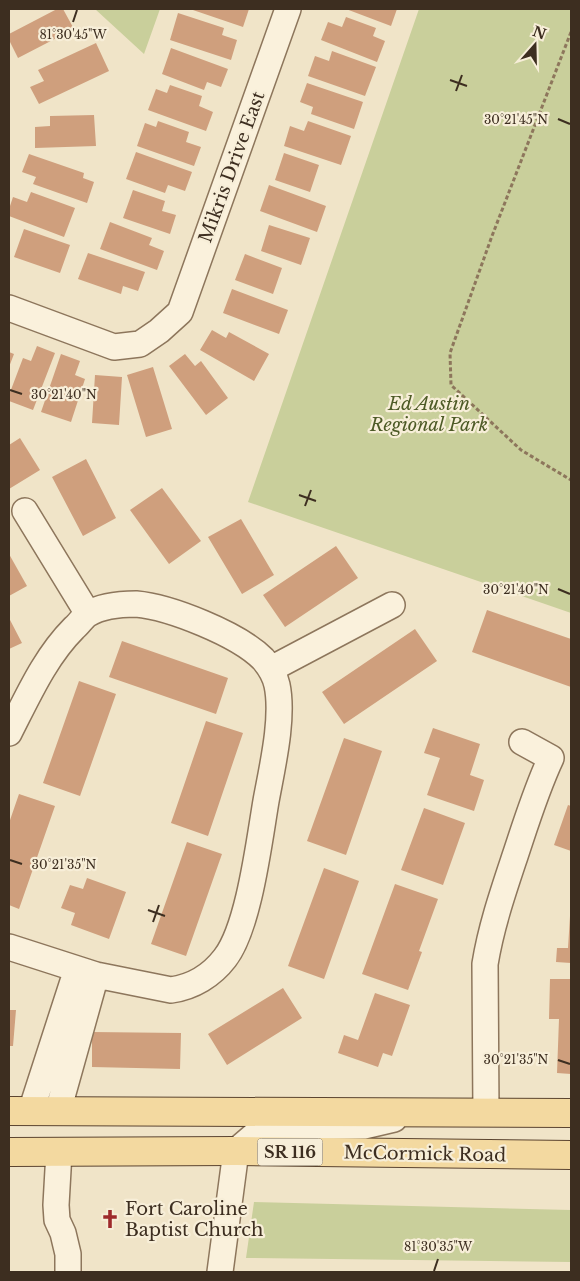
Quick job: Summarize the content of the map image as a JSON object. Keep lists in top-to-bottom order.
{
  "streets": {
    "main road": ["SR 116", "McCormick Road"],
    "street": ["Mikris Drive East"]
  },
  "parks": ["Ed Austin Regional Park"],
  "places": {
    "church": ["Fort Caroline Baptist Church"]
  },
  "north": "top",
  "coordinates": [
    "81°30'45\"W",
    "30°21'45\"N",
    "30°21'40\"N",
    "30°21'35\"N",
    "81°30'35\"W"
  ]
}
